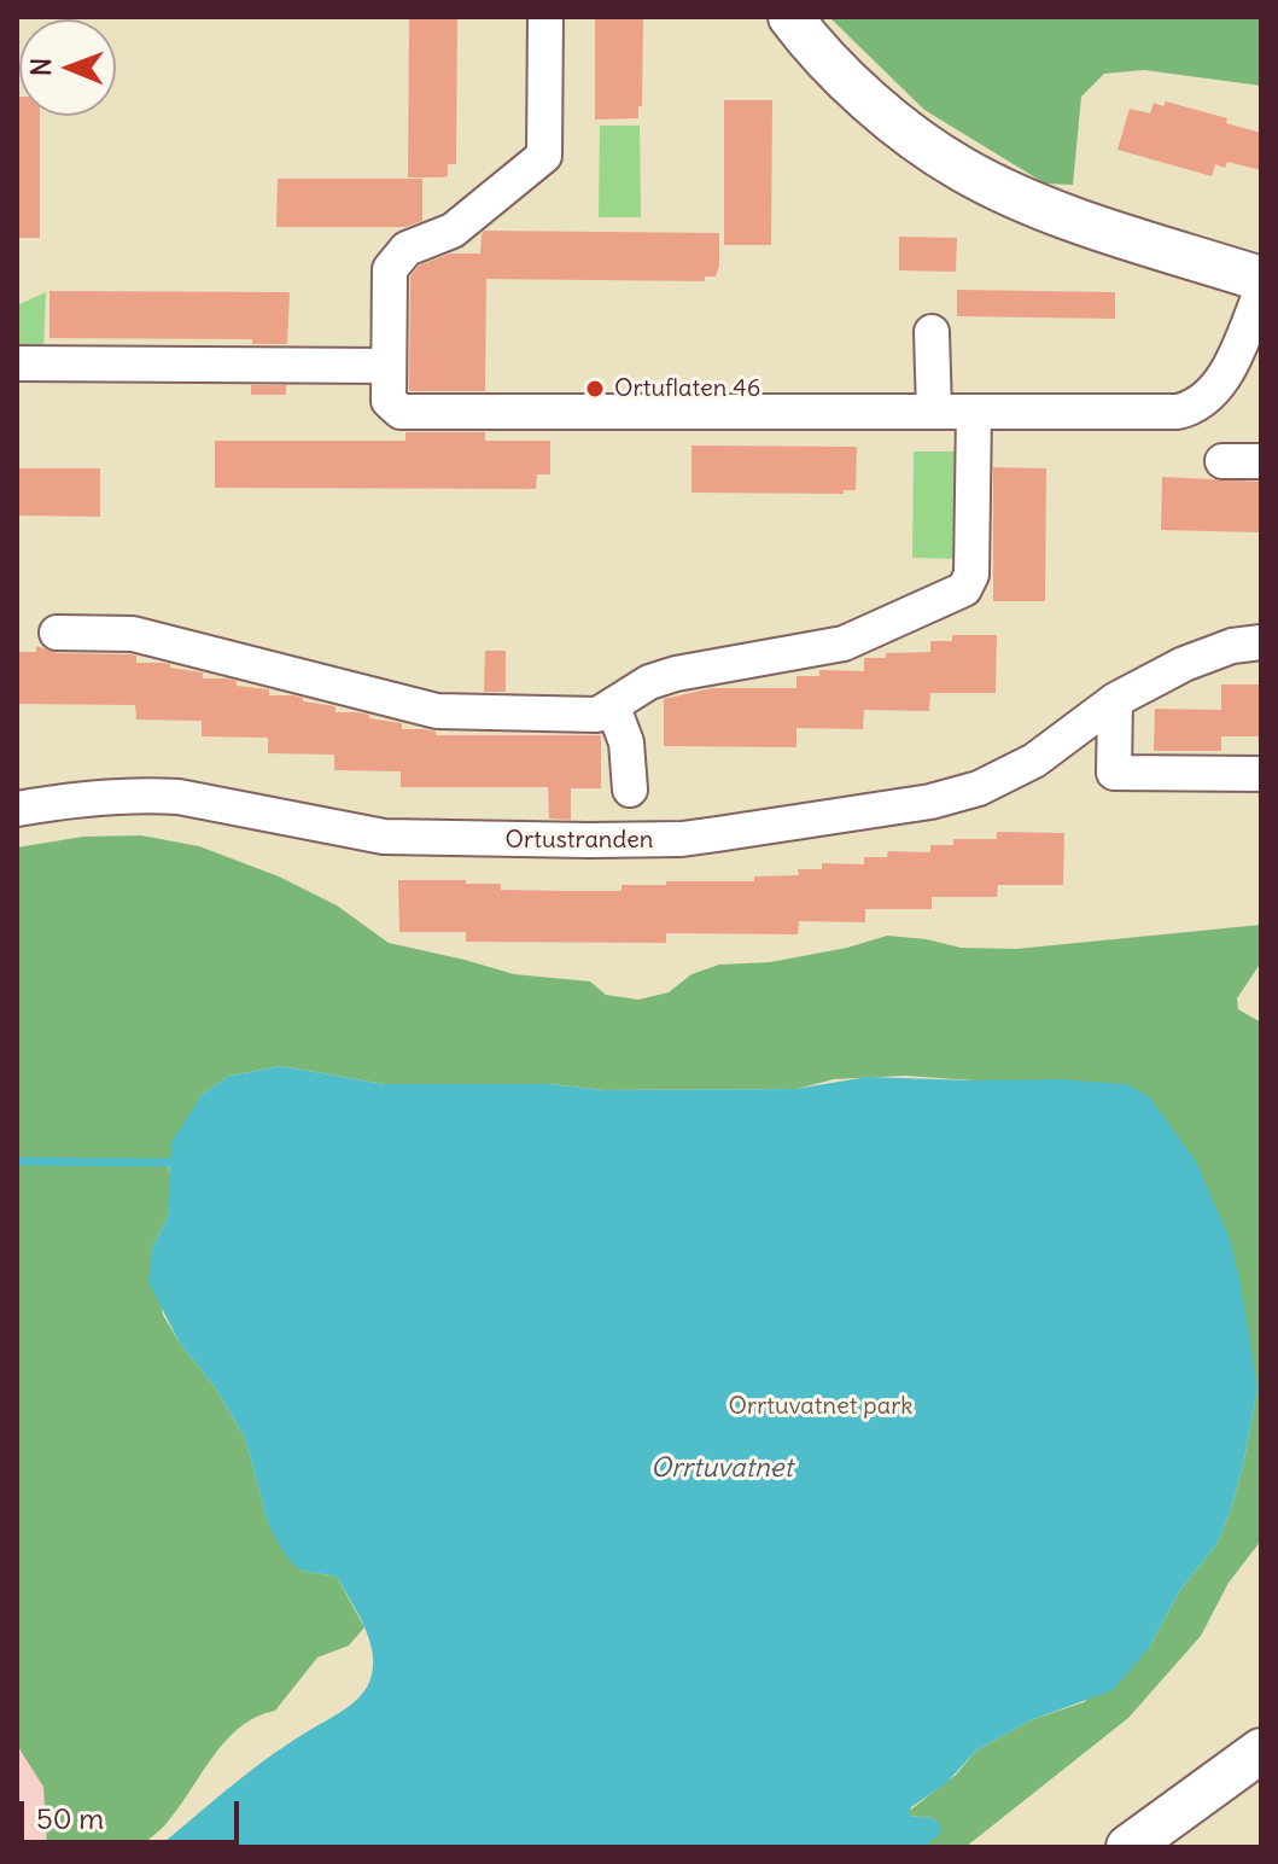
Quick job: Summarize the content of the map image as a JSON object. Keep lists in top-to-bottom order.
{
  "streets": {
    "street": ["Ortustranden"]
  },
  "water": ["Orrtuvatnet"],
  "parks": ["Orrtuvatnet park"],
  "places": ["Ortuflaten 46"],
  "scale_bar": "50 m",
  "north": "left"
}
